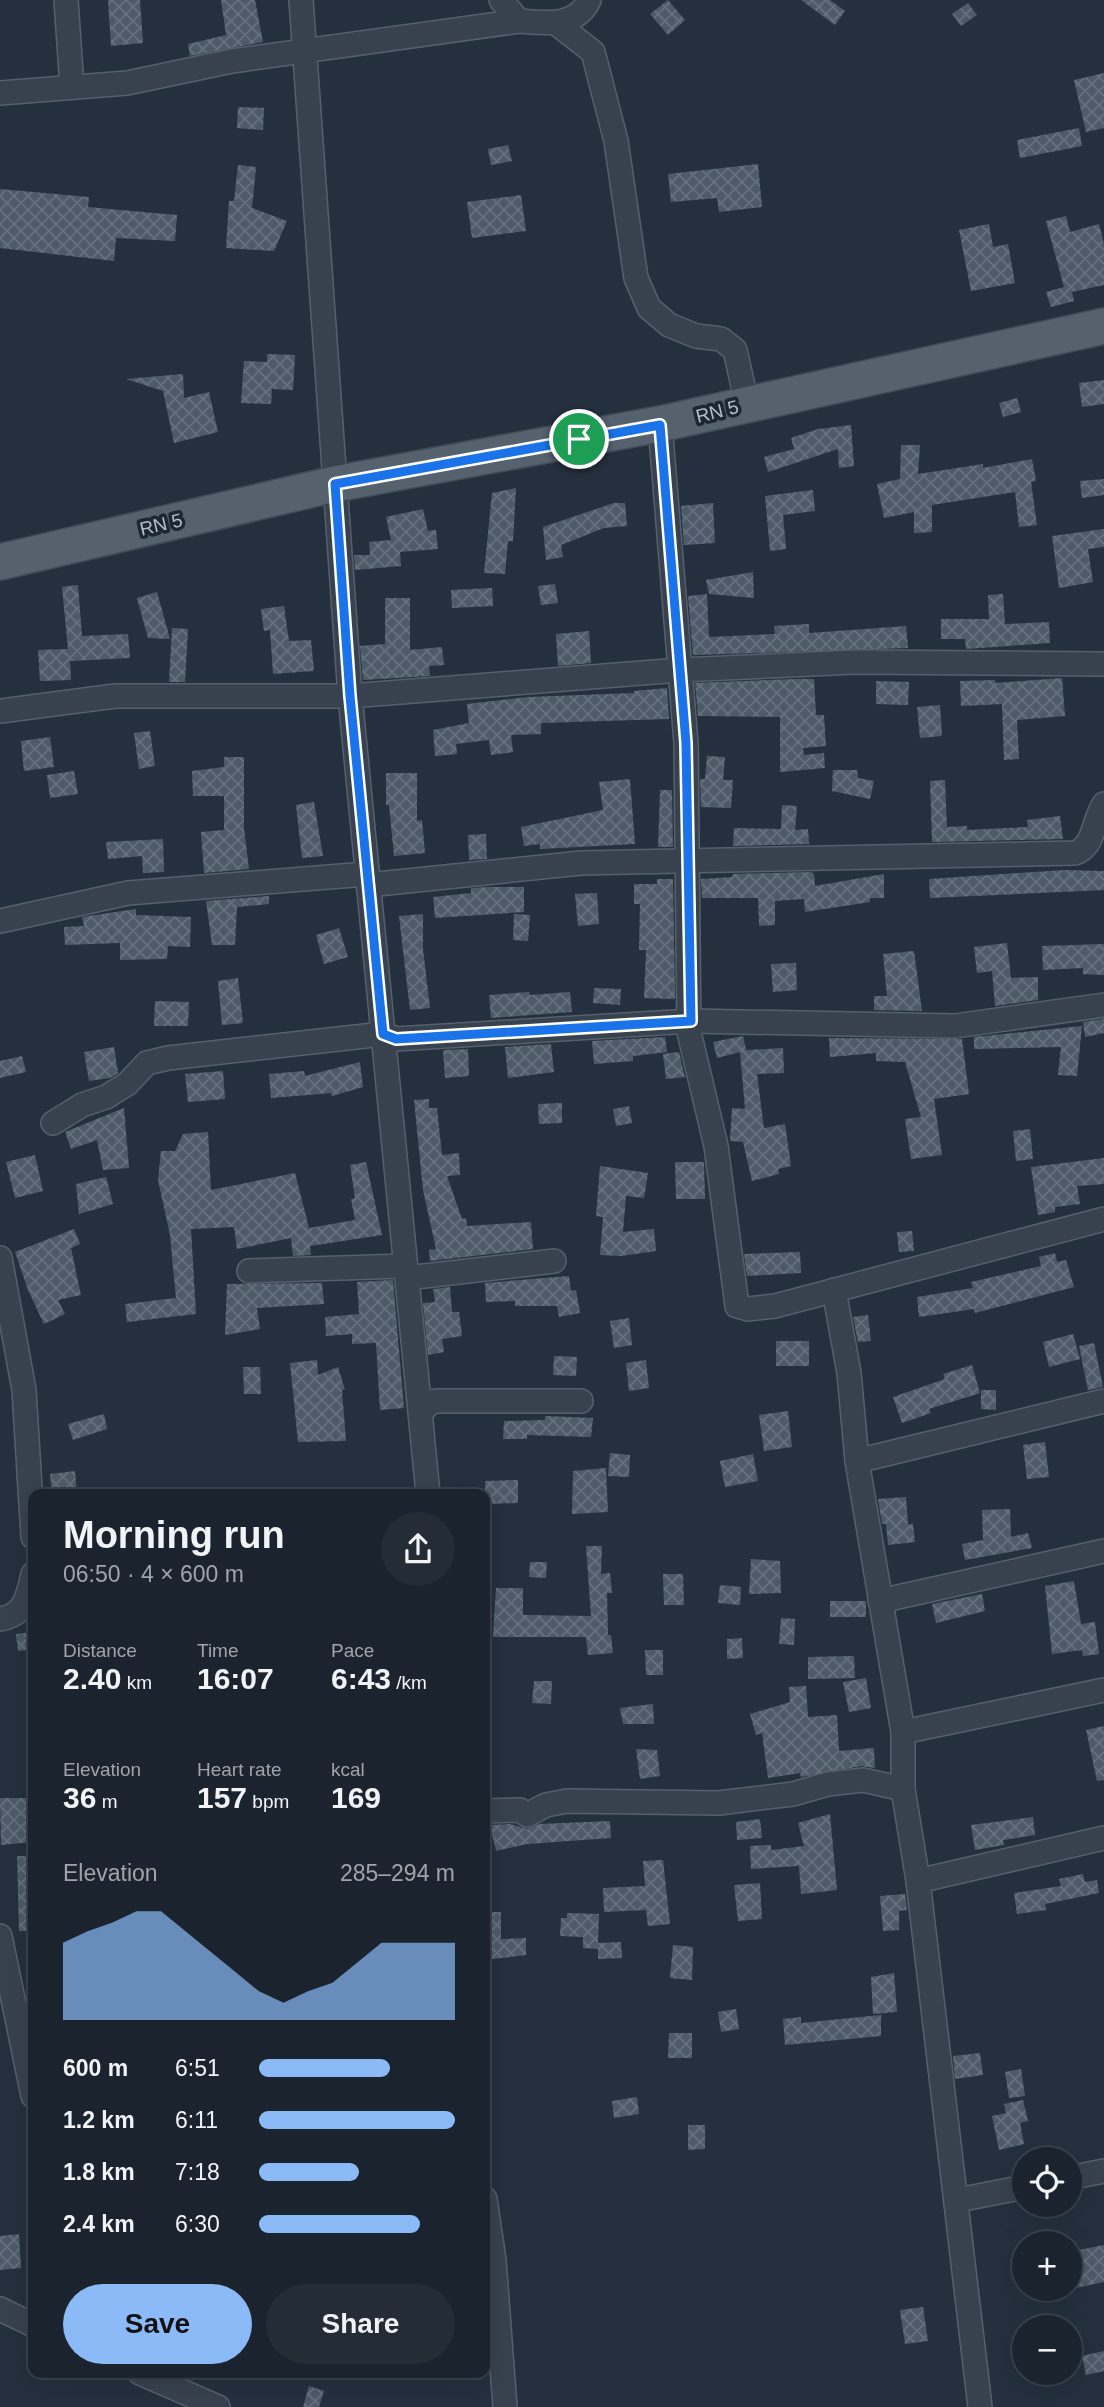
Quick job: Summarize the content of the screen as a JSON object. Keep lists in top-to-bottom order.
{
  "streets": {
    "main road": ["RN 5"]
  },
  "page": {
    "heading": ["Morning run", "06:50 · 4 × 600 m"],
    "stats": [
      ["Distance", "2.40 km"],
      ["Time", "16:07"],
      ["Pace", "6:43 /km"],
      ["Elevation", "36 m"],
      ["Heart rate", "157 bpm"],
      ["kcal", "169"]
    ],
    "chart": ["Elevation", "285–294 m"],
    "list": [
      {
        "name": "600 m",
        "note": "6:51"
      },
      {
        "name": "1.2 km",
        "note": "6:11"
      },
      {
        "name": "1.8 km",
        "note": "7:18"
      },
      {
        "name": "2.4 km",
        "note": "6:30"
      }
    ],
    "map_buttons": ["+", "−"],
    "buttons": ["Save", "Share"]
  }
}
